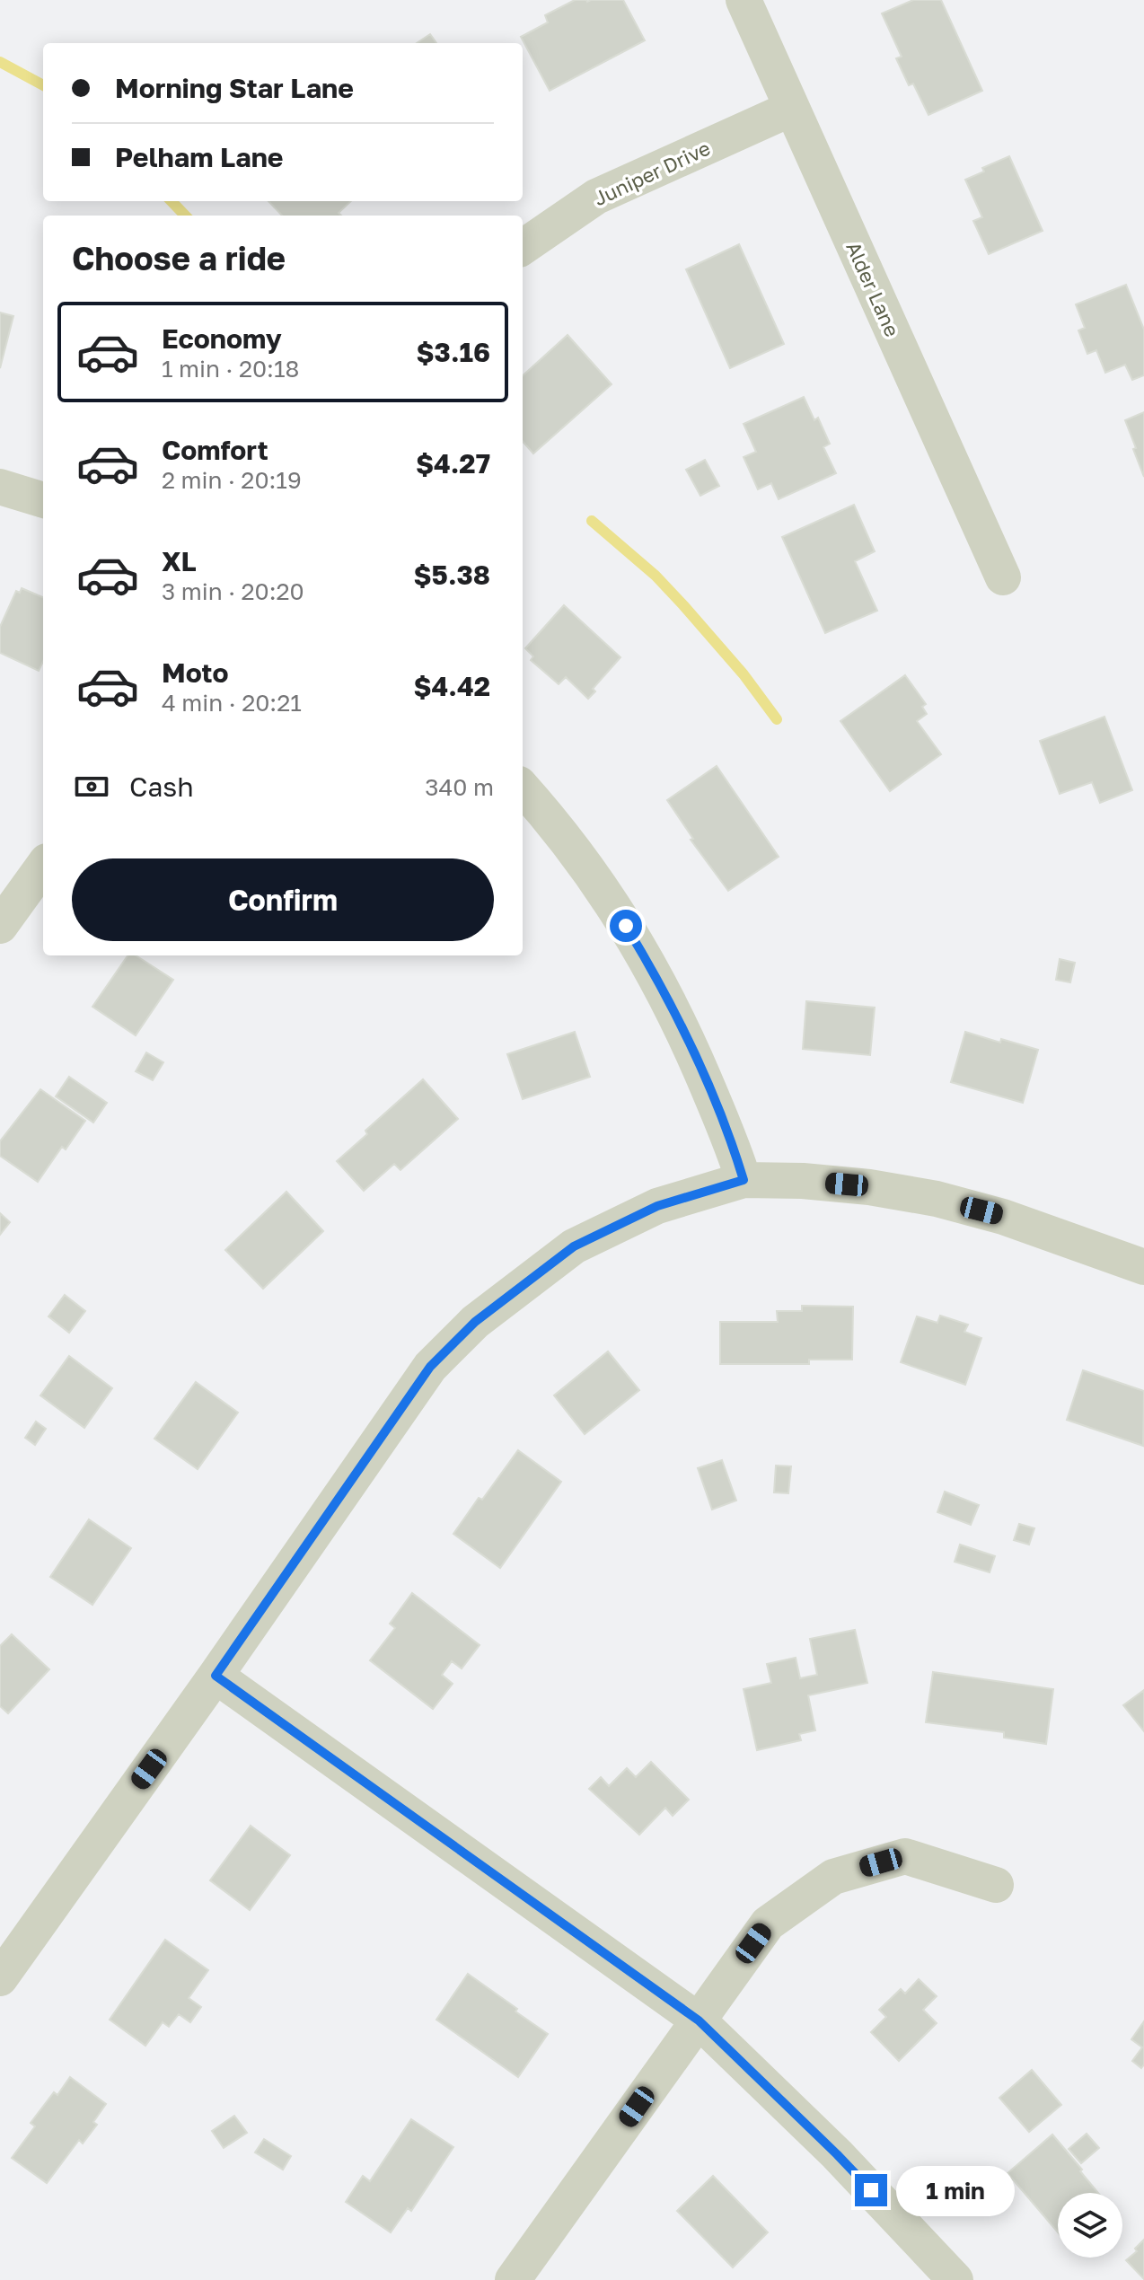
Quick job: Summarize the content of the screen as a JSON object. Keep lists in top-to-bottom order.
{
  "streets": {
    "street": ["Juniper Drive", "Alder Lane"]
  },
  "crossings": [
    ["Juniper Drive", "Alder Lane"]
  ],
  "page": {
    "banner": ["Morning Star Lane", "Pelham Lane"],
    "heading": "Choose a ride",
    "list": [
      {
        "name": "Economy",
        "note": "1 min · 20:18",
        "value": "$3.16"
      },
      {
        "name": "Comfort",
        "note": "2 min · 20:19",
        "value": "$4.27"
      },
      {
        "name": "XL",
        "note": "3 min · 20:20",
        "value": "$5.38"
      },
      {
        "name": "Moto",
        "note": "4 min · 20:21",
        "value": "$4.42"
      }
    ],
    "pay": ["Cash", "340 m"],
    "buttons": "Confirm",
    "bubble": "1 min"
  }
}
